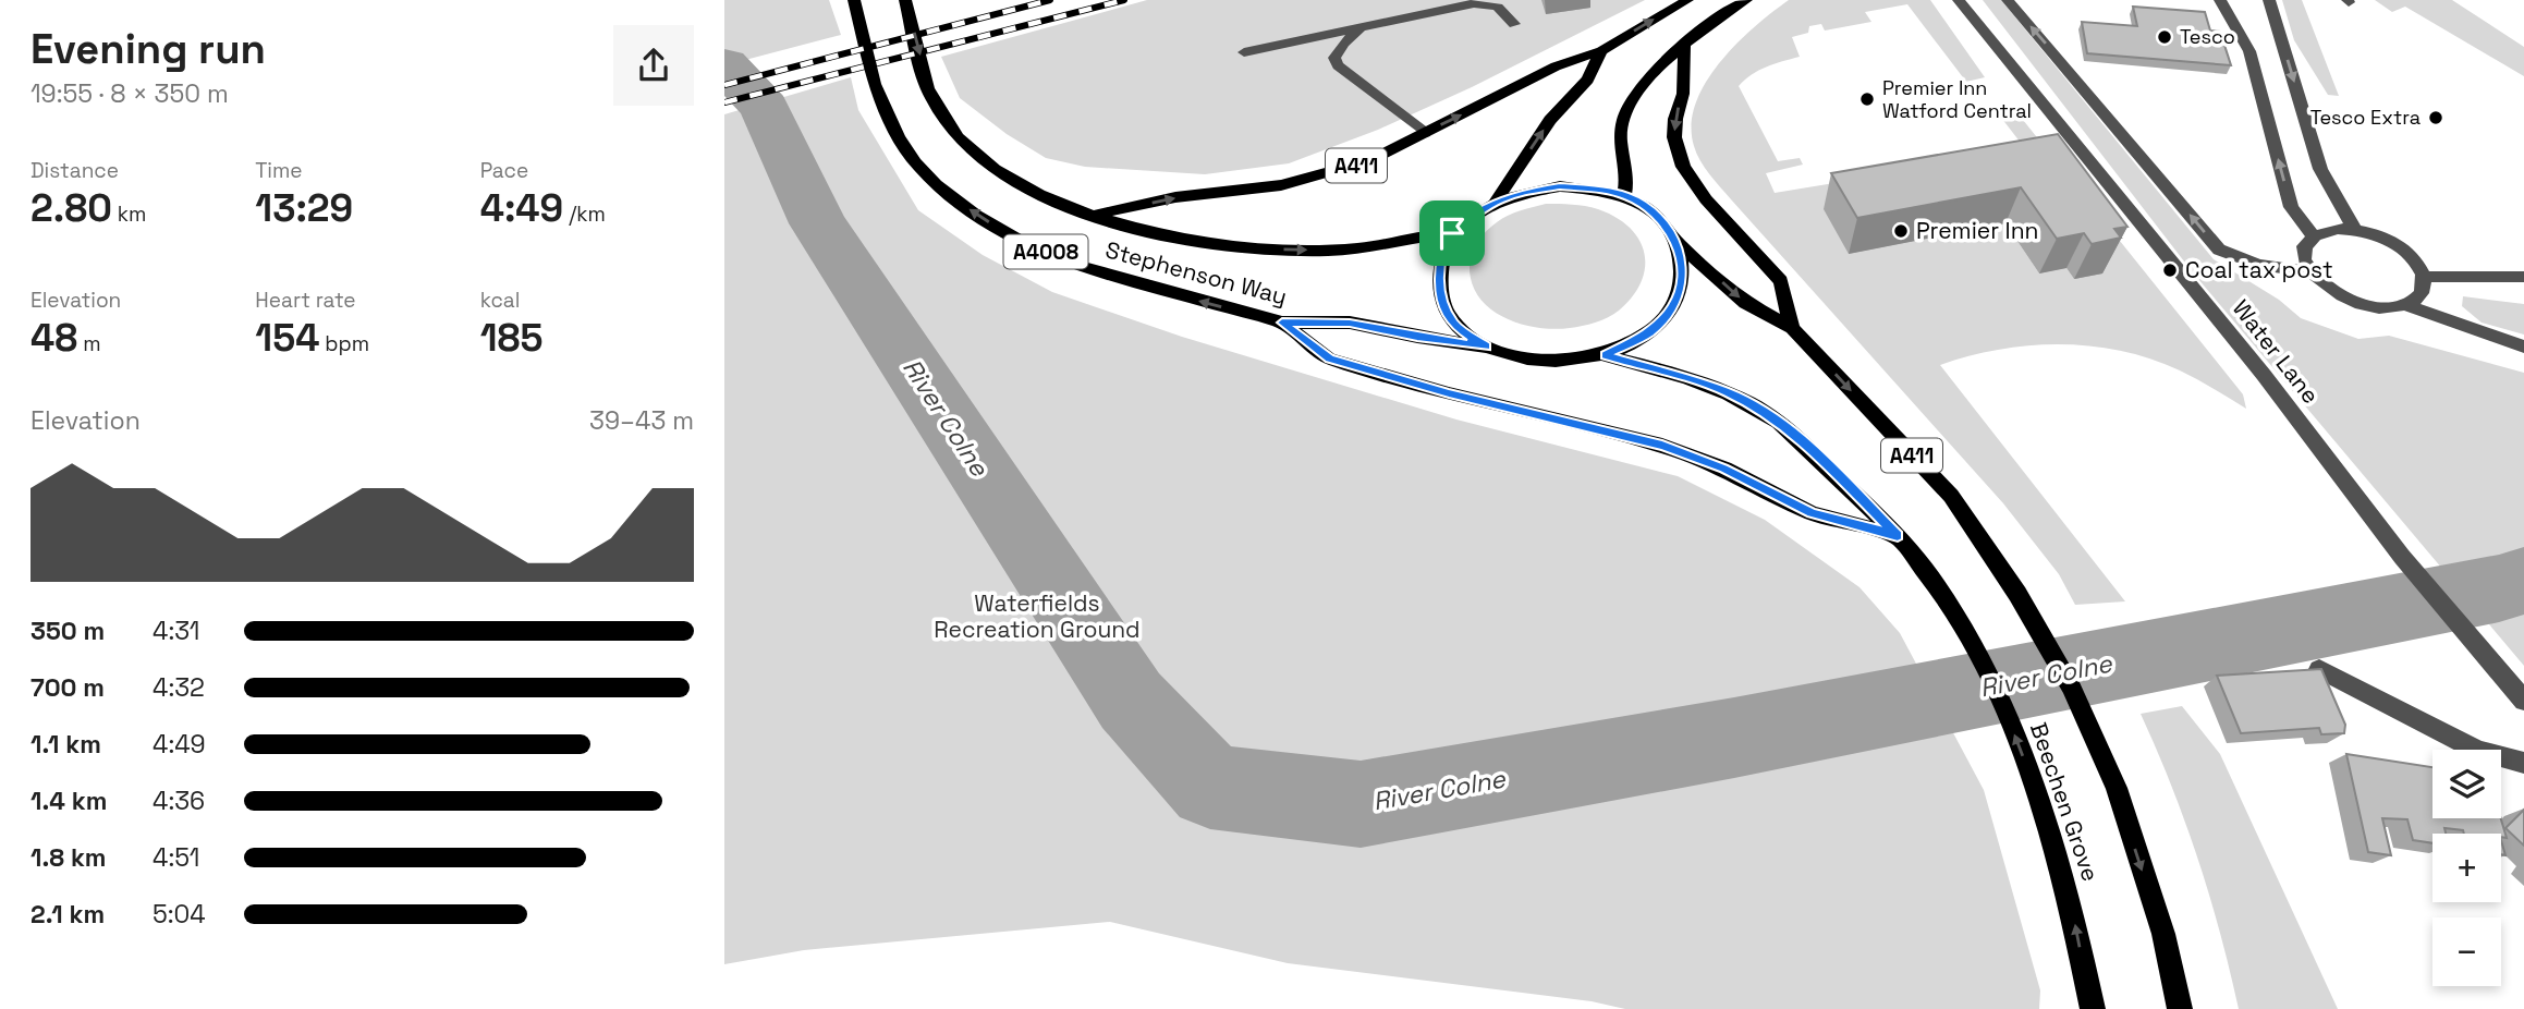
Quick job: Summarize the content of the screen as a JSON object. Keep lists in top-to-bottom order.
{
  "streets": {
    "main road": [
      "A411",
      "A4008",
      "Stephenson Way",
      "Beechen Grove"
    ],
    "street": ["Water Lane"]
  },
  "crossings": [
    ["A411", "Stephenson Way"],
    ["A4008", "Stephenson Way"],
    ["A4008", "Beechen Grove"],
    ["Stephenson Way", "Beechen Grove"]
  ],
  "water": ["River Colne"],
  "parks": ["Waterfields Recreation Ground"],
  "places": [
    "Tesco",
    "Premier Inn Watford Central",
    "Tesco Extra",
    "Premier Inn",
    "Coal tax post"
  ],
  "page": {
    "heading": ["Evening run", "19:55 · 8 × 350 m"],
    "stats": [
      ["Distance", "2.80 km"],
      ["Time", "13:29"],
      ["Pace", "4:49 /km"],
      ["Elevation", "48 m"],
      ["Heart rate", "154 bpm"],
      ["kcal", "185"]
    ],
    "chart": ["Elevation", "39–43 m"],
    "list": [
      {
        "name": "350 m",
        "note": "4:31"
      },
      {
        "name": "700 m",
        "note": "4:32"
      },
      {
        "name": "1.1 km",
        "note": "4:49"
      },
      {
        "name": "1.4 km",
        "note": "4:36"
      },
      {
        "name": "1.8 km",
        "note": "4:51"
      },
      {
        "name": "2.1 km",
        "note": "5:04"
      }
    ],
    "map_buttons": ["+", "−"]
  }
}
